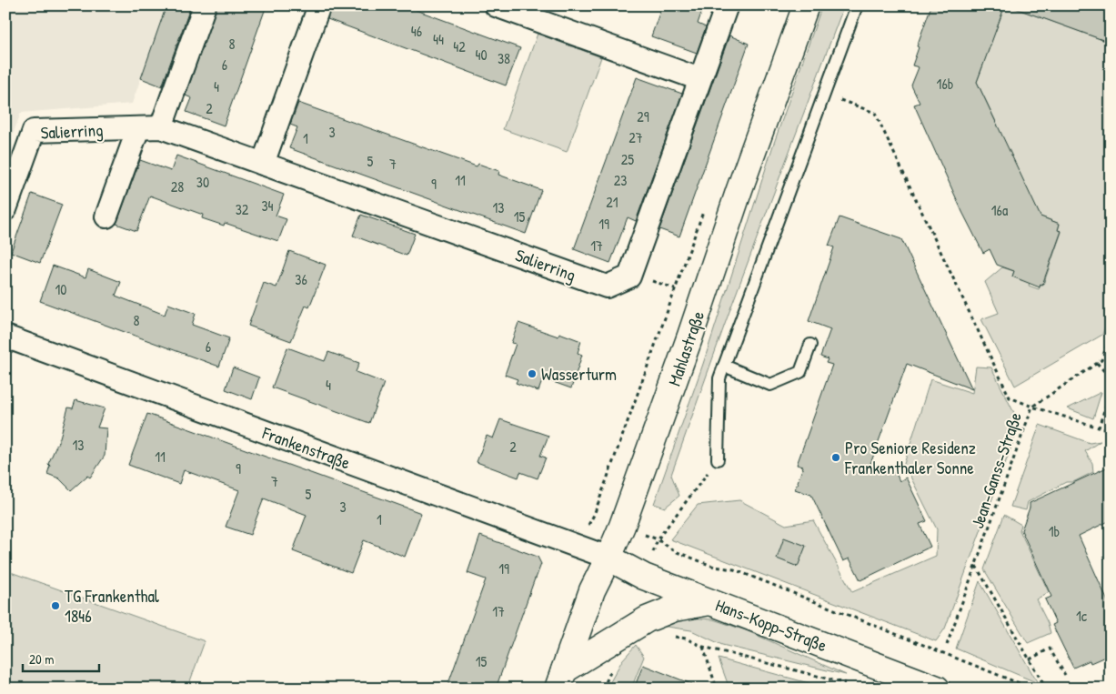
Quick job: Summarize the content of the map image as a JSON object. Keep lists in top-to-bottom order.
{
  "streets": {
    "main road": ["Mahlastraße", "Hans-Kopp-Straße"],
    "street": ["Salierring", "Frankenstraße"],
    "path": ["Jean-Ganss-Straße"]
  },
  "crossings": [
    ["Mahlastraße", "Frankenstraße"],
    ["Mahlastraße", "Hans-Kopp-Straße"],
    ["Frankenstraße", "Hans-Kopp-Straße"]
  ],
  "places": ["Wasserturm", "Pro Seniore Residenz Frankenthaler Sonne", "TG Frankenthal 1846"],
  "house_numbers": [
    "46",
    "44",
    "8",
    "42",
    "40",
    "38",
    "6",
    "16b",
    "4",
    "2",
    "29",
    "3",
    "27",
    "1",
    "25",
    "5",
    "7",
    "11",
    "23",
    "30",
    "9",
    "28",
    "21",
    "34",
    "13",
    "32",
    "16a",
    "15",
    "19",
    "17",
    "36",
    "10",
    "8",
    "6",
    "4",
    "13",
    "2",
    "11",
    "9",
    "7",
    "5",
    "3",
    "1",
    "1b",
    "19",
    "17",
    "1c",
    "15"
  ],
  "scale_bar": "20 m"
}
